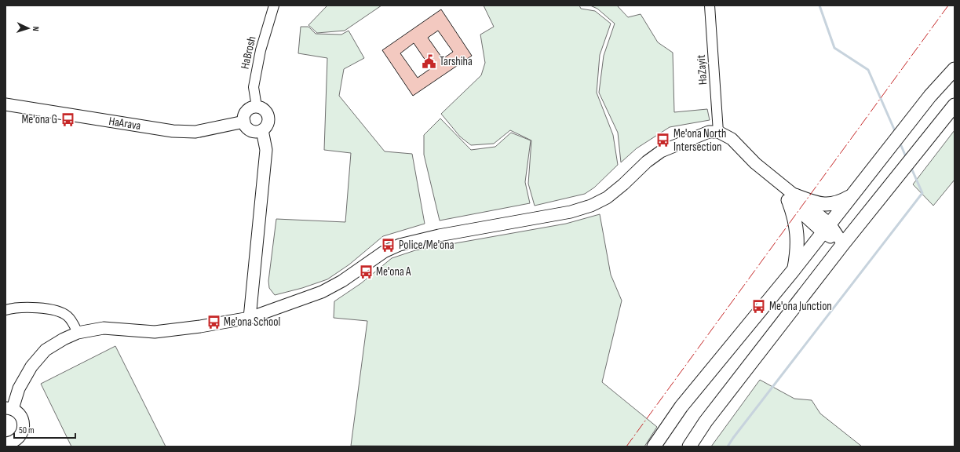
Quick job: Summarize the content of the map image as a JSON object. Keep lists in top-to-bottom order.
{
  "streets": {
    "main road": ["HaArava"],
    "street": ["HaBrosh", "HaZayit"]
  },
  "crossings": [
    ["HaBrosh", "HaArava"]
  ],
  "places": {
    "public building": ["Tarshiha"],
    "bus stop": [
      "Me'ona G",
      "Me'ona North Intersection",
      "Police/Me'ona",
      "Me'ona A",
      "Me'ona Junction",
      "Me'ona School"
    ]
  },
  "scale_bar": "50 m",
  "north": "right"
}
